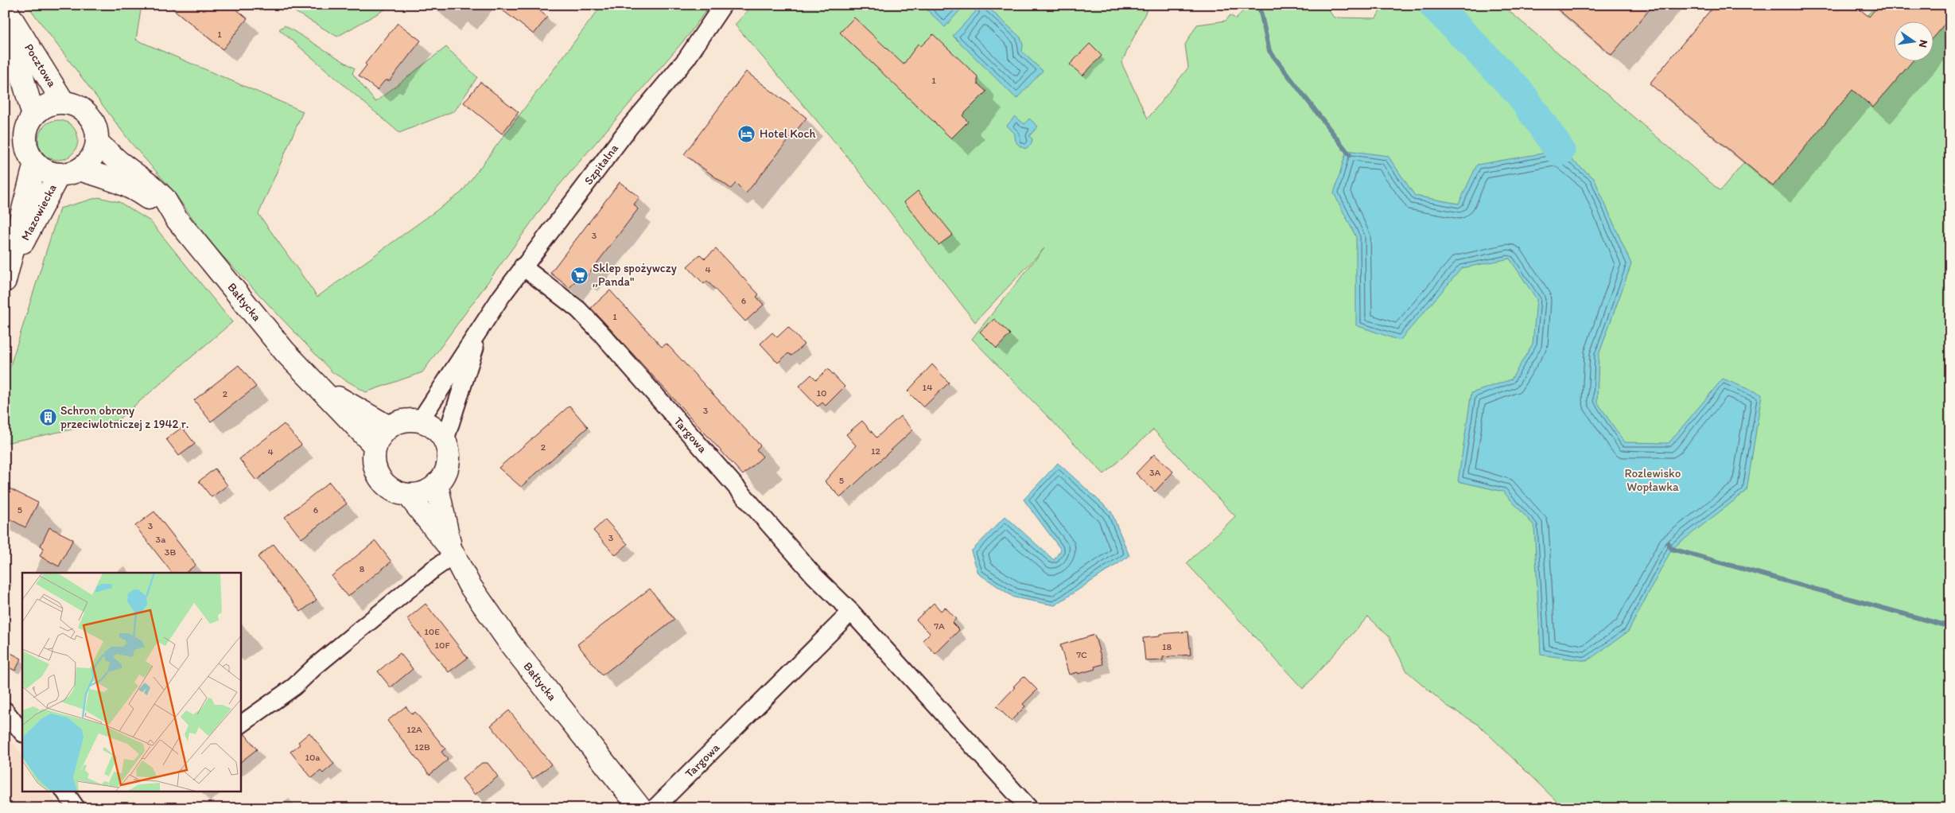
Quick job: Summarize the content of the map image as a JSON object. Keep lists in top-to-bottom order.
{
  "streets": {
    "main road": ["Pocztowa", "Mazowiecka", "Bałtycka"],
    "street": ["Szpitalna", "Targowa"]
  },
  "crossings": [
    ["Pocztowa", "Mazowiecka"],
    ["Pocztowa", "Bałtycka"],
    ["Szpitalna", "Bałtycka"],
    ["Szpitalna", "Targowa"],
    ["Mazowiecka", "Bałtycka"]
  ],
  "parks": ["Rozlewisko Wopławka"],
  "places": {
    "hotel": ["Hotel Koch"],
    "supermarket": ["Sklep spożywczy ,,Panda\""],
    "building": ["Schron obrony przeciwlotniczej z 1942 r."]
  },
  "house_numbers": [
    "1",
    "1",
    "3",
    "4",
    "6",
    "1",
    "14",
    "10",
    "2",
    "3",
    "2",
    "12",
    "4",
    "3A",
    "5",
    "5",
    "6",
    "3",
    "3",
    "3a",
    "3B",
    "8",
    "7A",
    "10E",
    "10F",
    "18",
    "7C",
    "12A",
    "12B",
    "10a"
  ],
  "north": "right"
}
